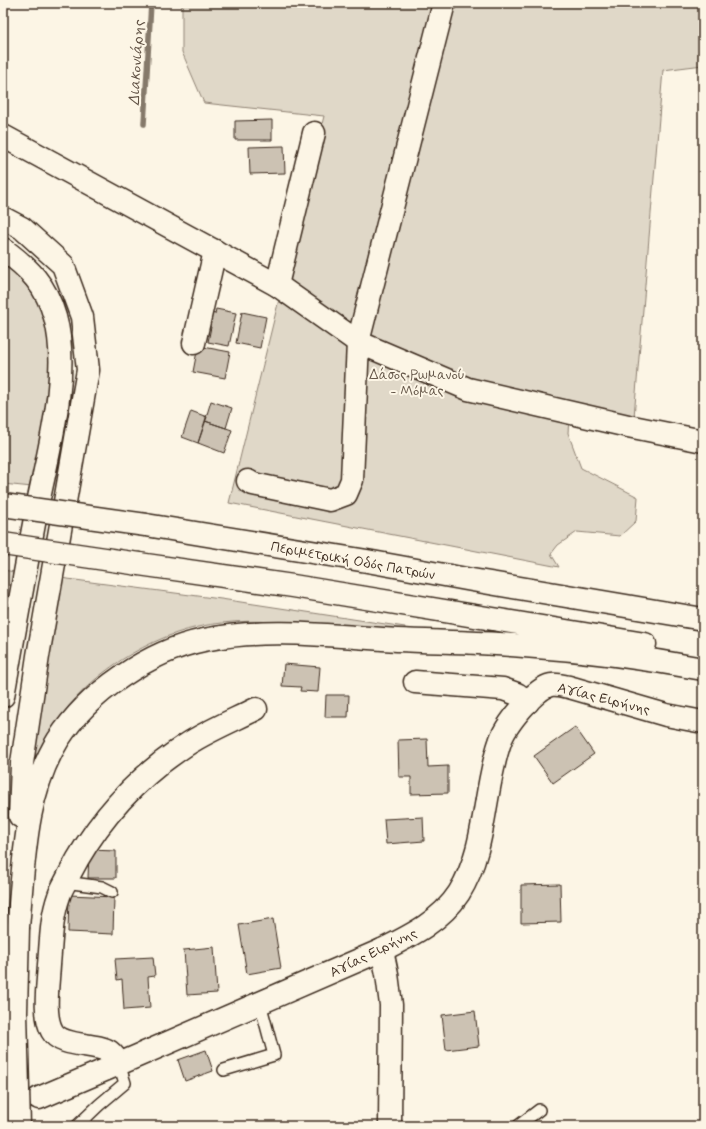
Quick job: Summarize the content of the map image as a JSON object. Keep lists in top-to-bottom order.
{
  "streets": {
    "main road": ["Περιμετρική Οδός Πατρών", "Αγίας Ειρήνης"]
  },
  "water": ["Διακονιάρης"],
  "parks": ["Δάσος Ρωμανού - Μόμας"]
}
